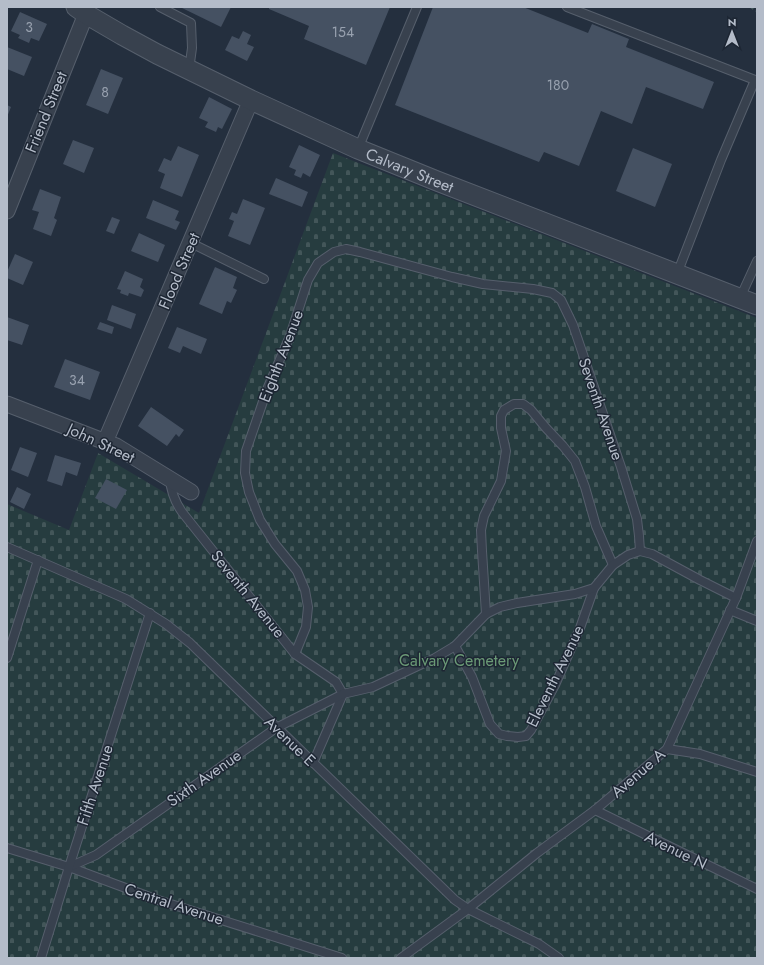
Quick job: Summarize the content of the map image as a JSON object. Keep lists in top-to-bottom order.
{
  "streets": {
    "street": [
      "Friend Street",
      "Calvary Street",
      "Flood Street",
      "John Street"
    ],
    "lane": [
      "Eighth Avenue",
      "Seventh Avenue",
      "Eleventh Avenue",
      "Avenue E",
      "Avenue A",
      "Sixth Avenue",
      "Fifth Avenue",
      "Avenue N",
      "Central Avenue"
    ]
  },
  "crossings": [
    ["Friend Street", "Calvary Street"],
    ["Calvary Street", "Flood Street"],
    ["Flood Street", "John Street"],
    ["Eighth Avenue", "Seventh Avenue"],
    ["Seventh Avenue", "John Street"],
    ["Seventh Avenue", "Sixth Avenue"],
    ["Avenue E", "Avenue A"],
    ["Avenue E", "Sixth Avenue"],
    ["Avenue E", "Fifth Avenue"],
    ["Avenue A", "Avenue N"],
    ["Sixth Avenue", "Fifth Avenue"],
    ["Sixth Avenue", "Central Avenue"],
    ["Fifth Avenue", "Central Avenue"]
  ],
  "parks": ["Calvary Cemetery"],
  "house_numbers": [
    "3",
    "154",
    "180",
    "8",
    "34"
  ],
  "north": "top"
}
